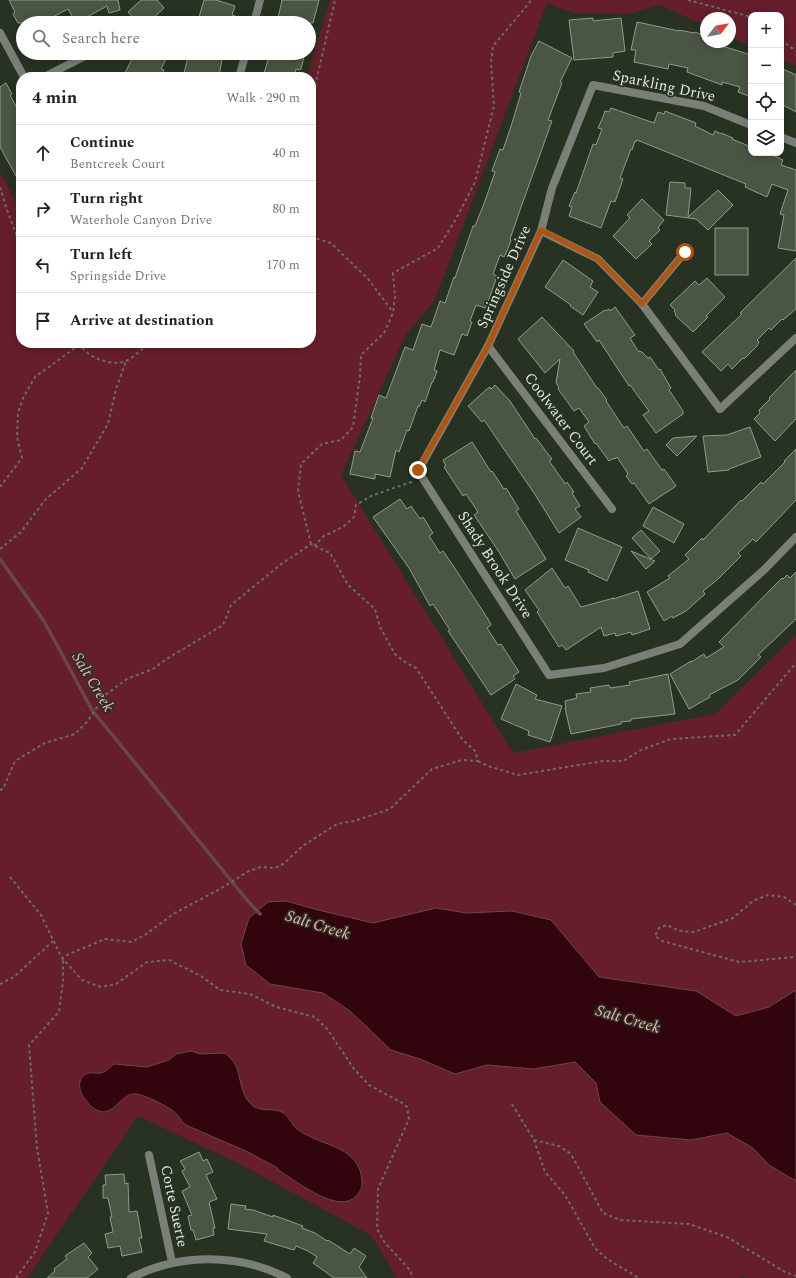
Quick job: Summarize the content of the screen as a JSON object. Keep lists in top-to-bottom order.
{
  "streets": {
    "street": [
      "Sparkling Drive",
      "Springside Drive",
      "Coolwater Court",
      "Shady Brook Drive",
      "Corte Suerte"
    ]
  },
  "crossings": [
    ["Sparkling Drive", "Springside Drive"],
    ["Springside Drive", "Coolwater Court"],
    ["Springside Drive", "Shady Brook Drive"]
  ],
  "water": ["Salt Creek"],
  "north": "top right",
  "page": {
    "map_buttons": ["+", "−"],
    "search": "Search here",
    "heading": ["4 min", "Walk · 290 m"],
    "list": [
      ["Continue", "Bentcreek Court", "40 m"],
      ["Turn right", "Waterhole Canyon Drive", "80 m"],
      ["Turn left", "Springside Drive", "170 m"],
      "Arrive at destination"
    ]
  }
}
